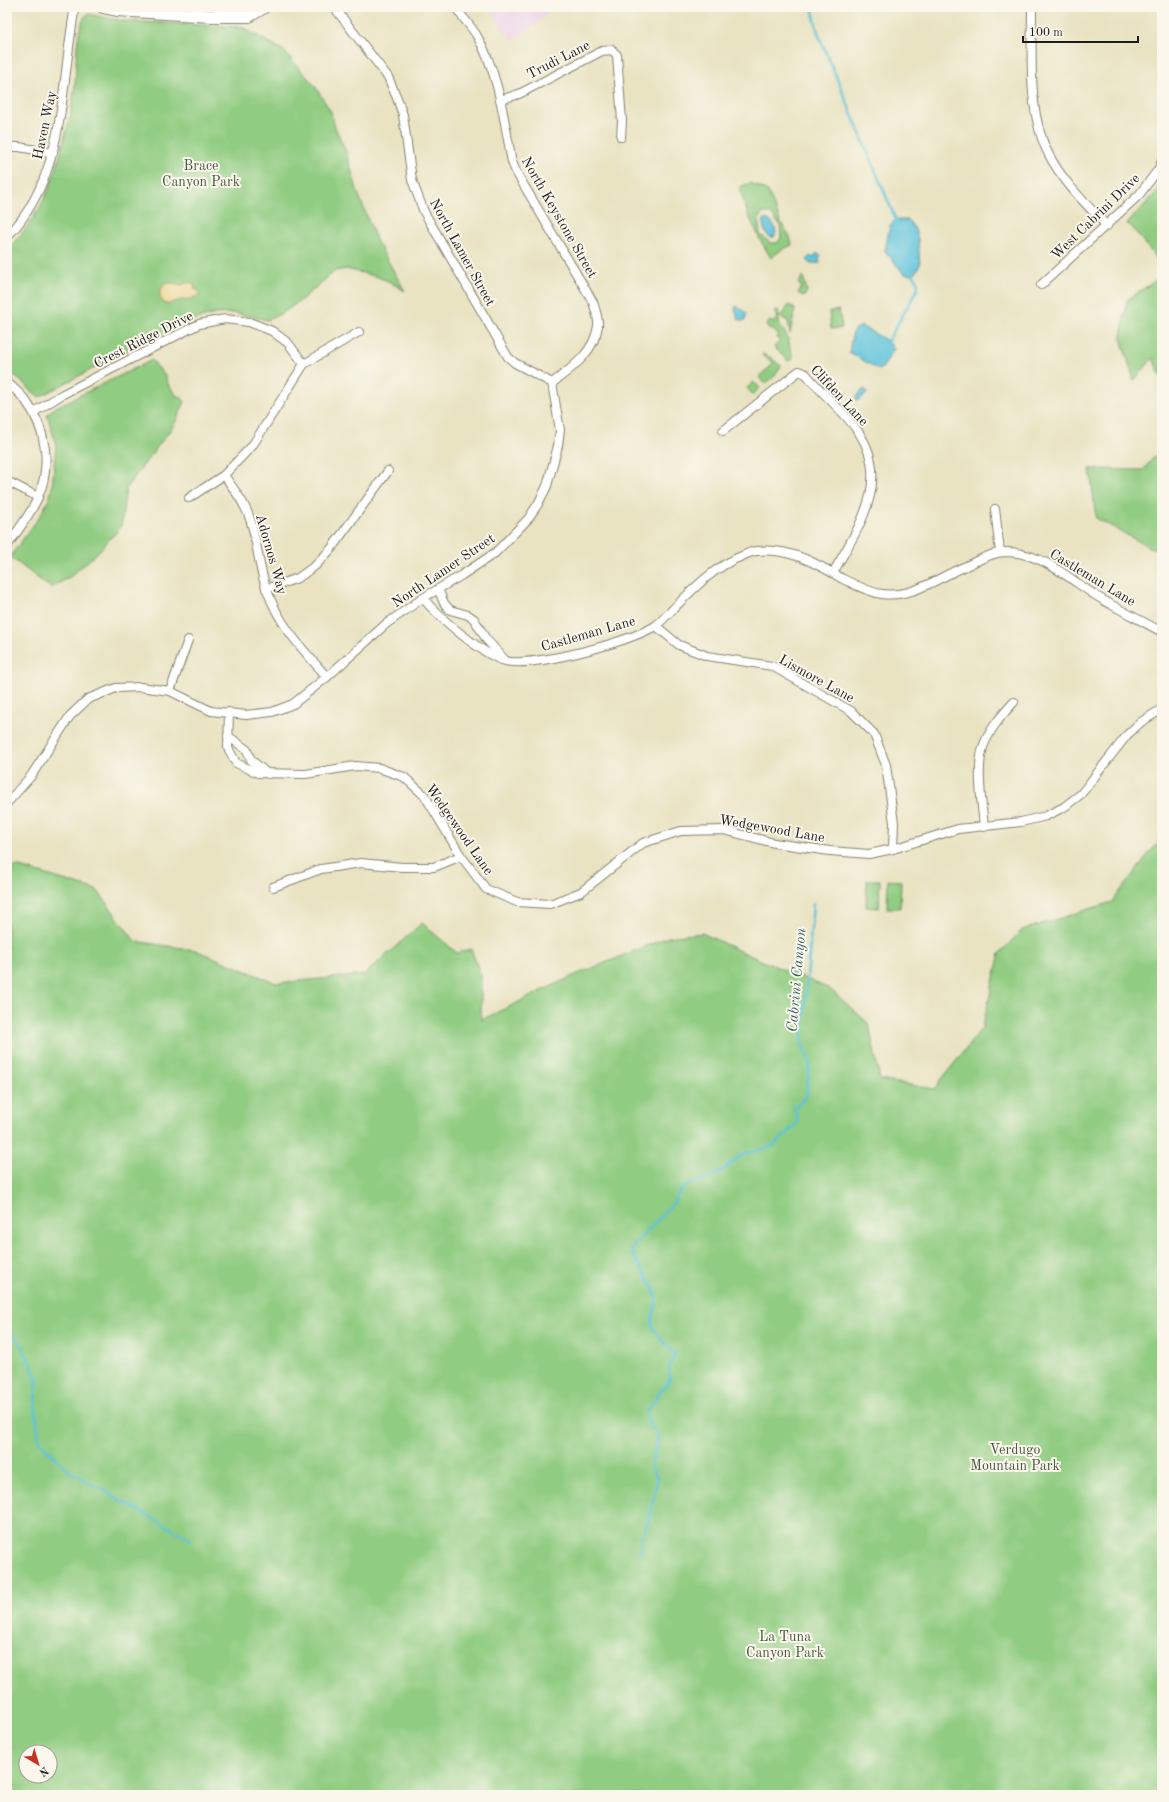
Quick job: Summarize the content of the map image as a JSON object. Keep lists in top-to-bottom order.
{
  "streets": {
    "street": [
      "Trudi Lane",
      "Haven Way",
      "West Cabrini Drive",
      "North Keystone Street",
      "North Lamer Street",
      "Crest Ridge Drive",
      "Clifden Lane",
      "Adornos Way",
      "Castleman Lane",
      "Lismore Lane",
      "Wedgewood Lane"
    ]
  },
  "crossings": [
    ["Trudi Lane", "North Keystone Street"],
    ["North Keystone Street", "North Lamer Street"],
    ["North Lamer Street", "Adornos Way"],
    ["North Lamer Street", "Castleman Lane"],
    ["North Lamer Street", "Wedgewood Lane"],
    ["Clifden Lane", "Castleman Lane"],
    ["Castleman Lane", "Lismore Lane"],
    ["Lismore Lane", "Wedgewood Lane"]
  ],
  "water": ["Cabrini Canyon"],
  "parks": ["Brace Canyon Park", "Verdugo Mountain Park", "La Tuna Canyon Park"],
  "scale_bar": "100 m",
  "north": "bottom right"
}
